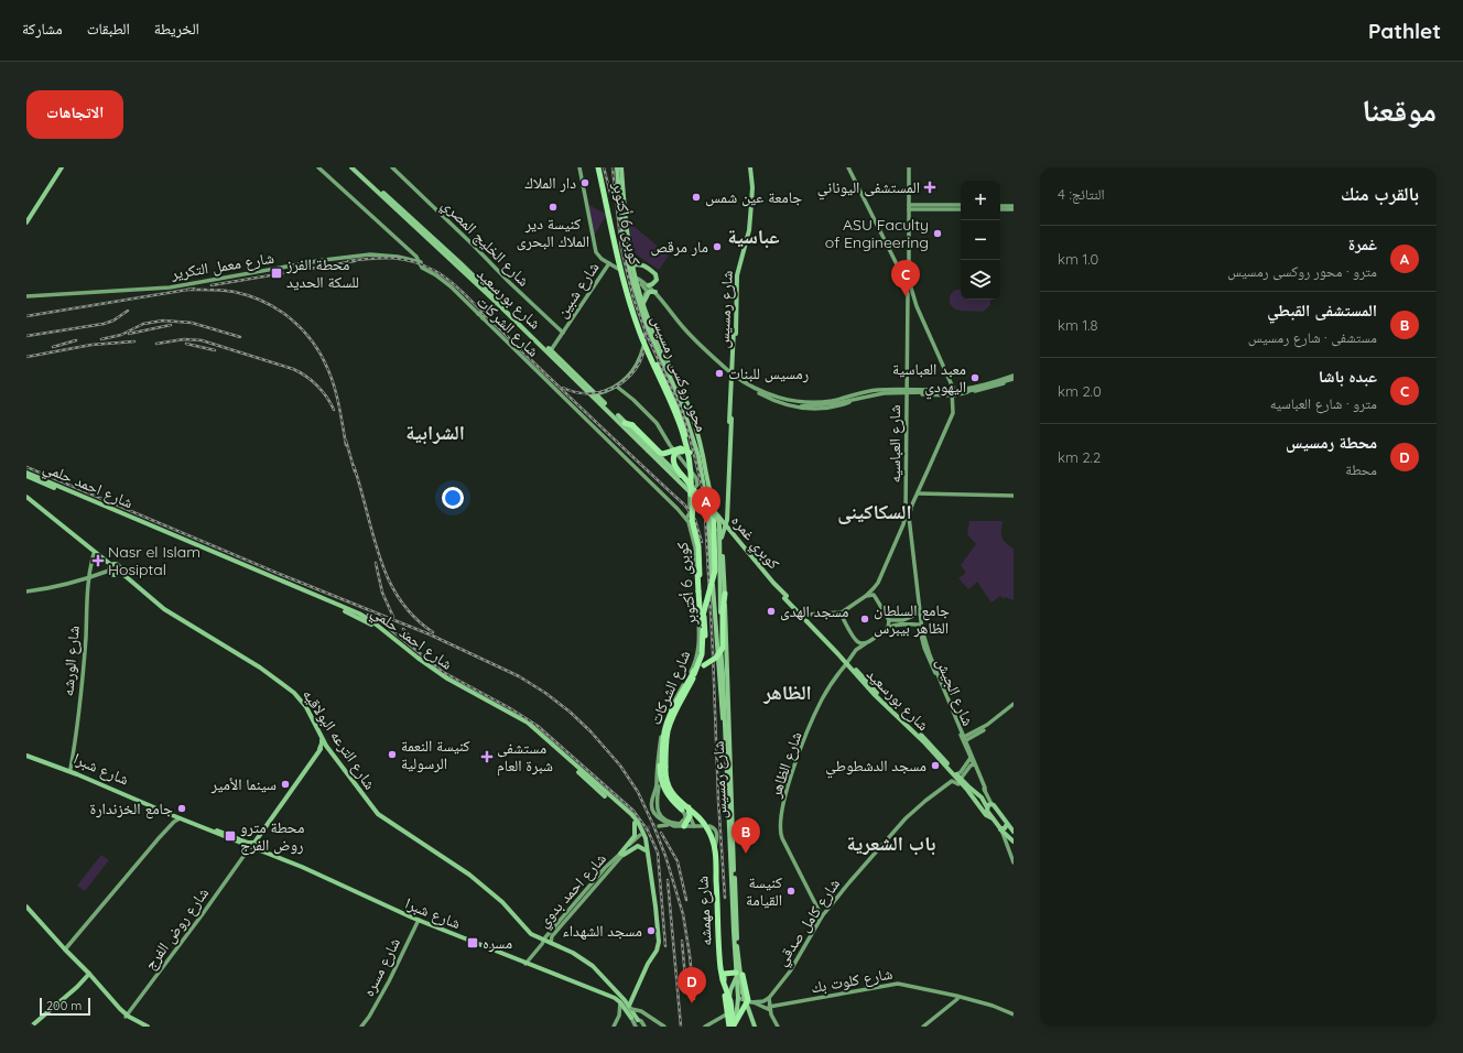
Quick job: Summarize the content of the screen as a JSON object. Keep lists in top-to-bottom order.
{
  "streets": {
    "highway": ["كوبرى 6 أكتوبر"],
    "main road": [
      "شارع الخليج المصري",
      "شارع معمل التكرير",
      "شارع شبين",
      "شارع بورسعيد",
      "شارع رمسيس",
      "شارع الشركات",
      "محور روكسى رمسيس",
      "شارع العباسيه",
      "شارع احمد حلمي",
      "كوبري غمره",
      "شارع الورشه",
      "شارع الجيش",
      "شارع الترعه البولاقيه",
      "شارع الظاهر",
      "شارع شبرا",
      "شارع احمد بدوي",
      "شارع مهمشه",
      "شارع كامل صدقي",
      "شارع روض الفرج",
      "شارع مسره",
      "شارع كلوت بك"
    ]
  },
  "crossings": [
    ["شارع الخليج المصري", "شارع شبين"],
    ["شارع معمل التكرير", "شارع الشركات"],
    ["شارع شبين", "شارع بورسعيد"],
    ["شارع بورسعيد", "كوبري غمره"],
    ["شارع بورسعيد", "شارع الظاهر"],
    ["شارع بورسعيد", "شارع كامل صدقي"],
    ["شارع رمسيس", "محور روكسى رمسيس"],
    ["شارع العباسيه", "شارع الجيش"],
    ["شارع العباسيه", "شارع الظاهر"],
    ["شارع احمد حلمي", "شارع الترعه البولاقيه"],
    ["شارع الورشه", "شارع شبرا"],
    ["شارع الترعه البولاقيه", "شارع احمد بدوي"],
    ["شارع الظاهر", "شارع كامل صدقي"],
    ["شارع شبرا", "شارع احمد بدوي"],
    ["شارع شبرا", "شارع روض الفرج"],
    ["شارع شبرا", "شارع مسره"]
  ],
  "districts": [
    "عباسية",
    "الشرابية",
    "السكاكينى",
    "الظاهر",
    "باب الشعرية"
  ],
  "places": {
    "other": [
      "دار الملاك",
      "جامعة عين شمس",
      "كنيسة دير الملاك البحرى",
      "ASU Faculty of Engineering",
      "مار مرقص",
      "رمسيس للبنات",
      "معبد العباسية اليهودي",
      "مسجد الهدى",
      "جامع السلطان الظاهر بيبرس",
      "كنيسة النعمة الرسولية",
      "مسجد الدشطوطي",
      "سينما الأمير",
      "جامع الخزندارة",
      "كنيسة القيامة",
      "مسجد الشهداء"
    ],
    "health": ["المستشفى اليوناني", "Nasr el Islam Hosiptal", "مستشفى شبرة العام"],
    "transit": ["محطة الفرز للسكة الحديد", "محطة مترو روض الفرج", "مسره"]
  },
  "scale_bar": "200 m",
  "page": {
    "header": "Pathlet",
    "nav": ["الخريطة", "الطبقات", "مشاركة"],
    "title": "موقعنا",
    "buttons": "الاتجاهات",
    "heading": ["بالقرب منك", "النتائج: 4"],
    "map_buttons": ["+", "−"],
    "list": [
      {
        "mark": "A",
        "name": "غمرة",
        "note": "مترو · محور روكسى رمسيس",
        "value": "1.0 km"
      },
      {
        "mark": "B",
        "name": "المستشفى القبطي",
        "note": "مستشفى · شارع رمسيس",
        "value": "1.8 km"
      },
      {
        "mark": "C",
        "name": "عبده باشا",
        "note": "مترو · شارع العباسيه",
        "value": "2.0 km"
      },
      {
        "mark": "D",
        "name": "محطة رمسيس",
        "note": "محطة",
        "value": "2.2 km"
      }
    ],
    "pins": [
      "C",
      "A",
      "B",
      "D"
    ],
    "scale": "200 m"
  }
}
